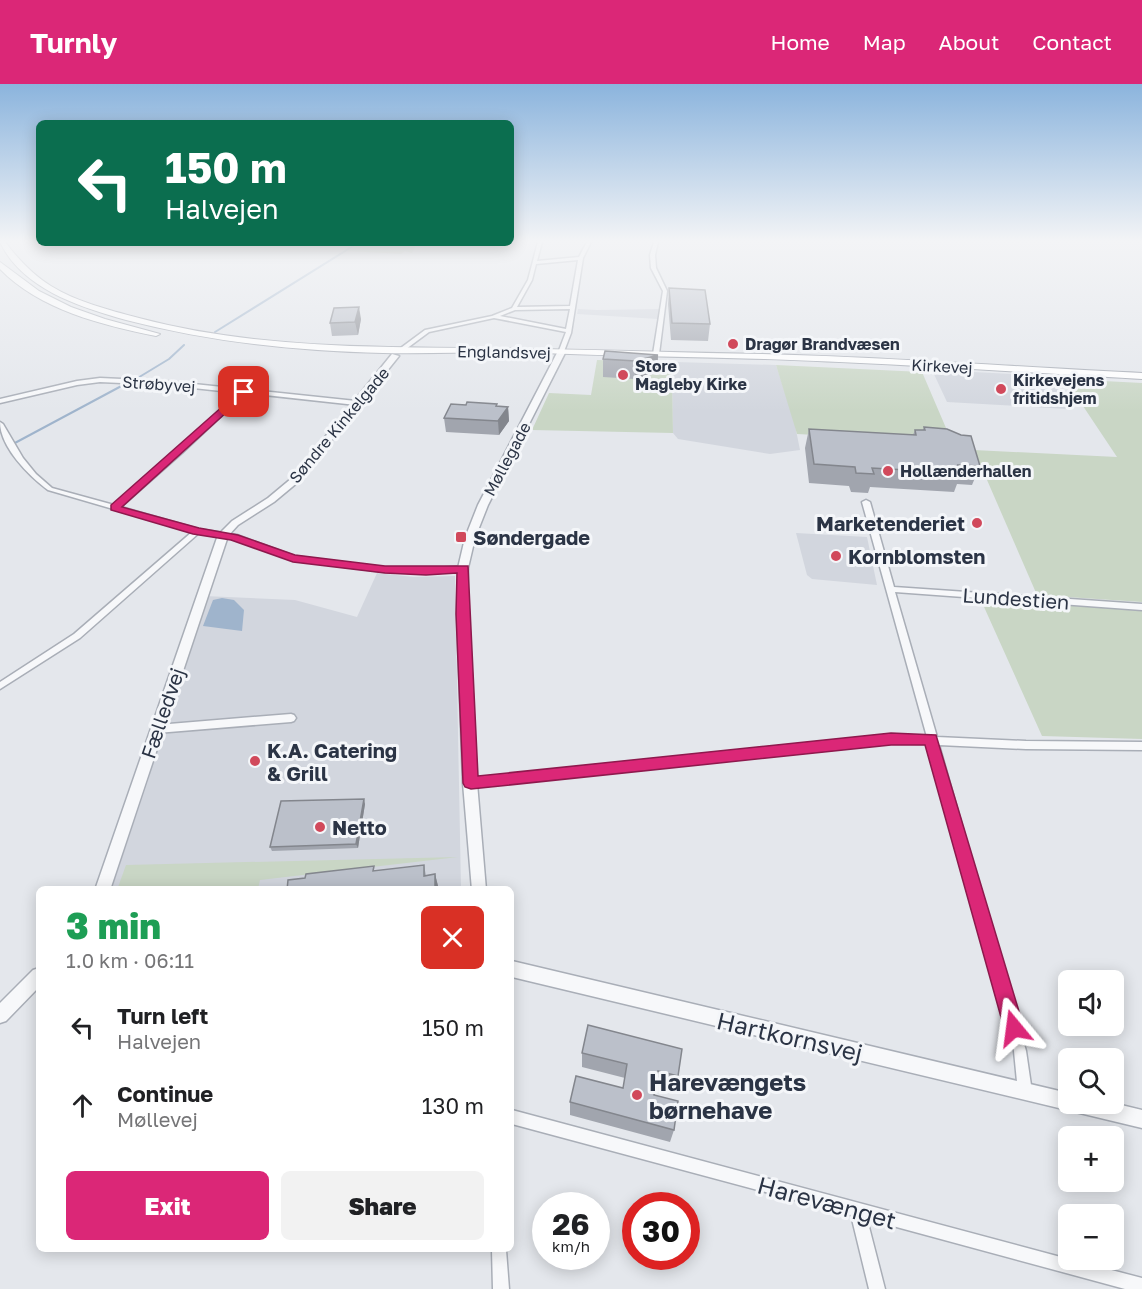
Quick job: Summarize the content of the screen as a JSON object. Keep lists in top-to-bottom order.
{
  "streets": {
    "main road": ["Englandsvej", "Kirkevej"],
    "street": [
      "Strøbyvej",
      "Søndre Kinkelgade",
      "Møllegade",
      "Lundestien",
      "Fælledvej",
      "Hartkornsvej",
      "Harevænget"
    ]
  },
  "crossings": [
    ["Englandsvej", "Kirkevej"],
    ["Englandsvej", "Søndre Kinkelgade"],
    ["Englandsvej", "Møllegade"],
    ["Kirkevej", "Møllegade"],
    ["Strøbyvej", "Søndre Kinkelgade"],
    ["Søndre Kinkelgade", "Fælledvej"]
  ],
  "places": {
    "other": [
      "Dragør Brandvæsen",
      "Store Magleby Kirke",
      "Kirkevejens fritidshjem",
      "Hollænderhallen",
      "Marketenderiet",
      "Kornblomsten",
      "K.A. Catering & Grill",
      "Netto",
      "Harevængets børnehave"
    ],
    "transit": ["Søndergade"]
  },
  "page": {
    "header": "Turnly",
    "nav": [
      "Home",
      "Map",
      "About",
      "Contact"
    ],
    "turn": ["150 m", "Halvejen"],
    "heading": ["3 min", "1.0 km · 06:11"],
    "map_buttons": ["+", "−"],
    "list": [
      {
        "name": "Turn left",
        "note": "Halvejen",
        "value": "150 m"
      },
      {
        "name": "Continue",
        "note": "Møllevej",
        "value": "130 m"
      }
    ],
    "buttons": ["Exit", "Share"],
    "speed": "26 km/h",
    "limit": "30"
  }
}
